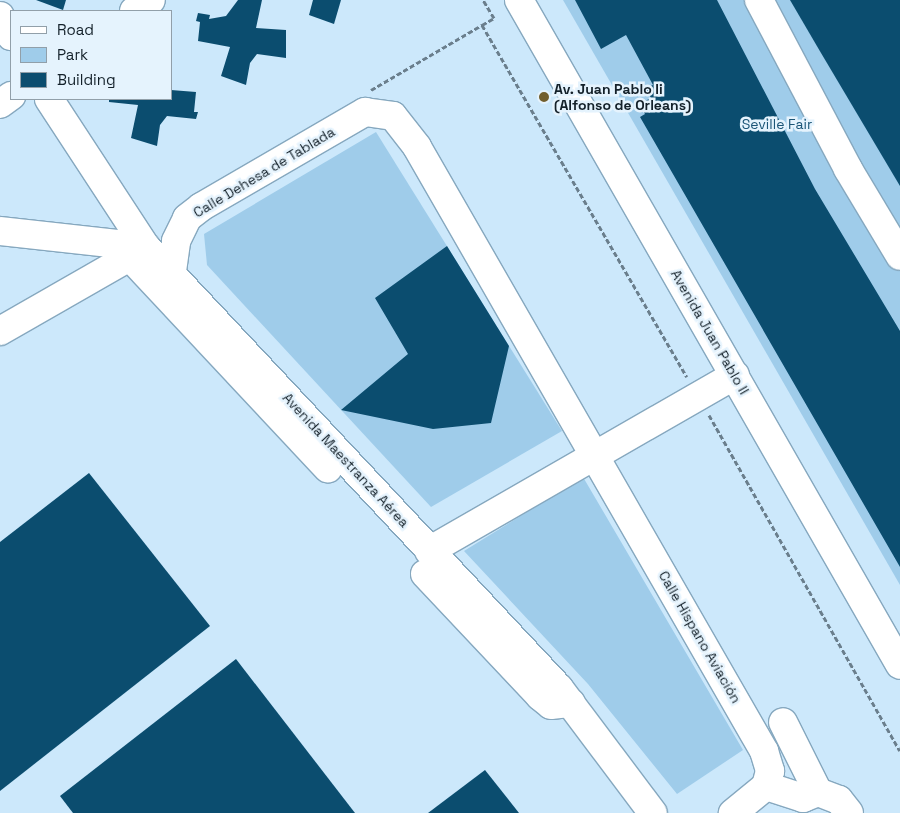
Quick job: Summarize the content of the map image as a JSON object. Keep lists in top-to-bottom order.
{
  "streets": {
    "street": [
      "Calle Dehesa de Tablada",
      "Avenida Juan Pablo II",
      "Avenida Maestranza Aérea",
      "Calle Hispano Aviación"
    ]
  },
  "crossings": [
    ["Calle Dehesa de Tablada", "Avenida Maestranza Aérea"],
    ["Calle Dehesa de Tablada", "Calle Hispano Aviación"]
  ],
  "parks": ["Seville Fair"],
  "places": ["Av. Juan Pablo Ii (Alfonso de Orleans)"],
  "legend": ["Road", "Park", "Building"]
}
